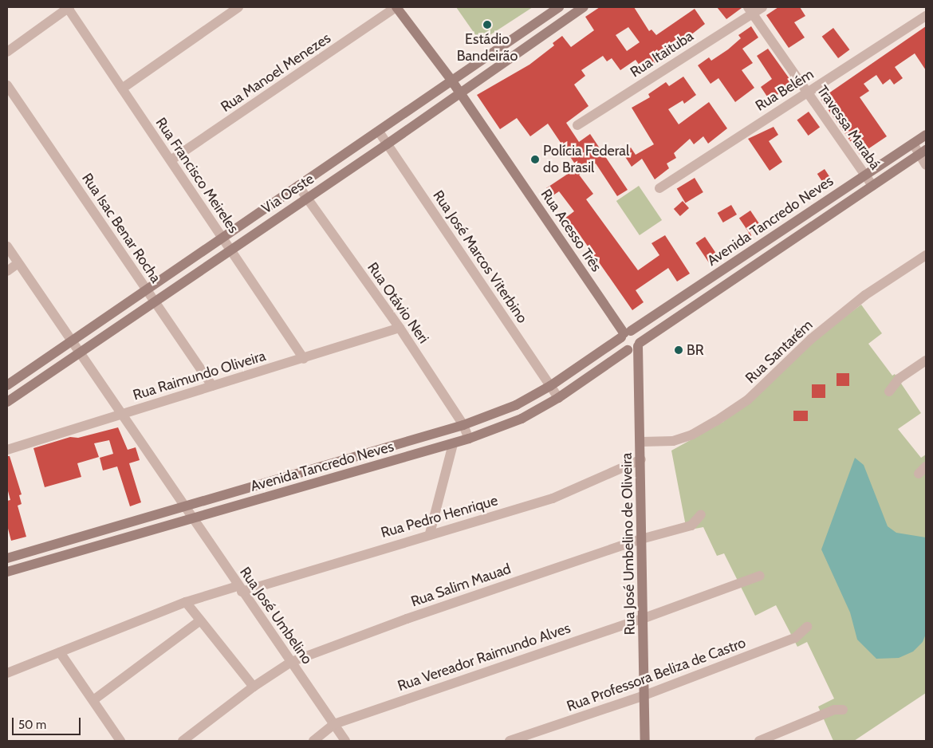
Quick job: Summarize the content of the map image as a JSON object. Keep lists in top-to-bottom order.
{
  "streets": {
    "street": [
      "Rua Itaituba",
      "Rua Manoel Menezes",
      "Rua Belém",
      "Travessa Marabá",
      "Rua Francisco Meireles",
      "Via Oeste",
      "Avenida Tancredo Neves",
      "Rua Isac Benar Rocha",
      "Rua Acesso Três",
      "Rua José Marcos Viterbino",
      "Rua Otávio Neri",
      "Rua Santarém",
      "Rua Raimundo Oliveira",
      "Rua Pedro Henrique",
      "Rua José Umbelino de Oliveira",
      "Rua Salim Mauad",
      "Rua José Umbelino",
      "Rua Vereador Raimundo Alves",
      "Rua Professora Beliza de Castro"
    ]
  },
  "crossings": [
    ["Rua Itaituba", "Travessa Marabá"],
    ["Rua Manoel Menezes", "Rua Francisco Meireles"],
    ["Rua Manoel Menezes", "Rua Acesso Três"],
    ["Rua Belém", "Travessa Marabá"],
    ["Travessa Marabá", "Avenida Tancredo Neves"],
    ["Rua Francisco Meireles", "Via Oeste"],
    ["Rua Francisco Meireles", "Rua Raimundo Oliveira"],
    ["Via Oeste", "Rua Isac Benar Rocha"],
    ["Via Oeste", "Rua Acesso Três"],
    ["Via Oeste", "Rua José Marcos Viterbino"],
    ["Via Oeste", "Rua Otávio Neri"],
    ["Via Oeste", "Rua José Umbelino"],
    ["Avenida Tancredo Neves", "Rua Acesso Três"],
    ["Avenida Tancredo Neves", "Rua José Marcos Viterbino"],
    ["Avenida Tancredo Neves", "Rua Otávio Neri"],
    ["Avenida Tancredo Neves", "Rua José Umbelino de Oliveira"],
    ["Avenida Tancredo Neves", "Rua José Umbelino"],
    ["Rua Isac Benar Rocha", "Rua Raimundo Oliveira"],
    ["Rua Otávio Neri", "Rua Raimundo Oliveira"],
    ["Rua Santarém", "Rua José Umbelino de Oliveira"],
    ["Rua Raimundo Oliveira", "Rua José Umbelino"],
    ["Rua Pedro Henrique", "Rua José Umbelino de Oliveira"],
    ["Rua Pedro Henrique", "Rua José Umbelino"],
    ["Rua José Umbelino de Oliveira", "Rua Salim Mauad"],
    ["Rua José Umbelino de Oliveira", "Rua Vereador Raimundo Alves"],
    ["Rua José Umbelino de Oliveira", "Rua Professora Beliza de Castro"],
    ["Rua Salim Mauad", "Rua José Umbelino"],
    ["Rua José Umbelino", "Rua Vereador Raimundo Alves"]
  ],
  "places": ["Estádio Bandeirão", "Polícia Federal do Brasil", "BR"],
  "scale_bar": "50 m"
}
